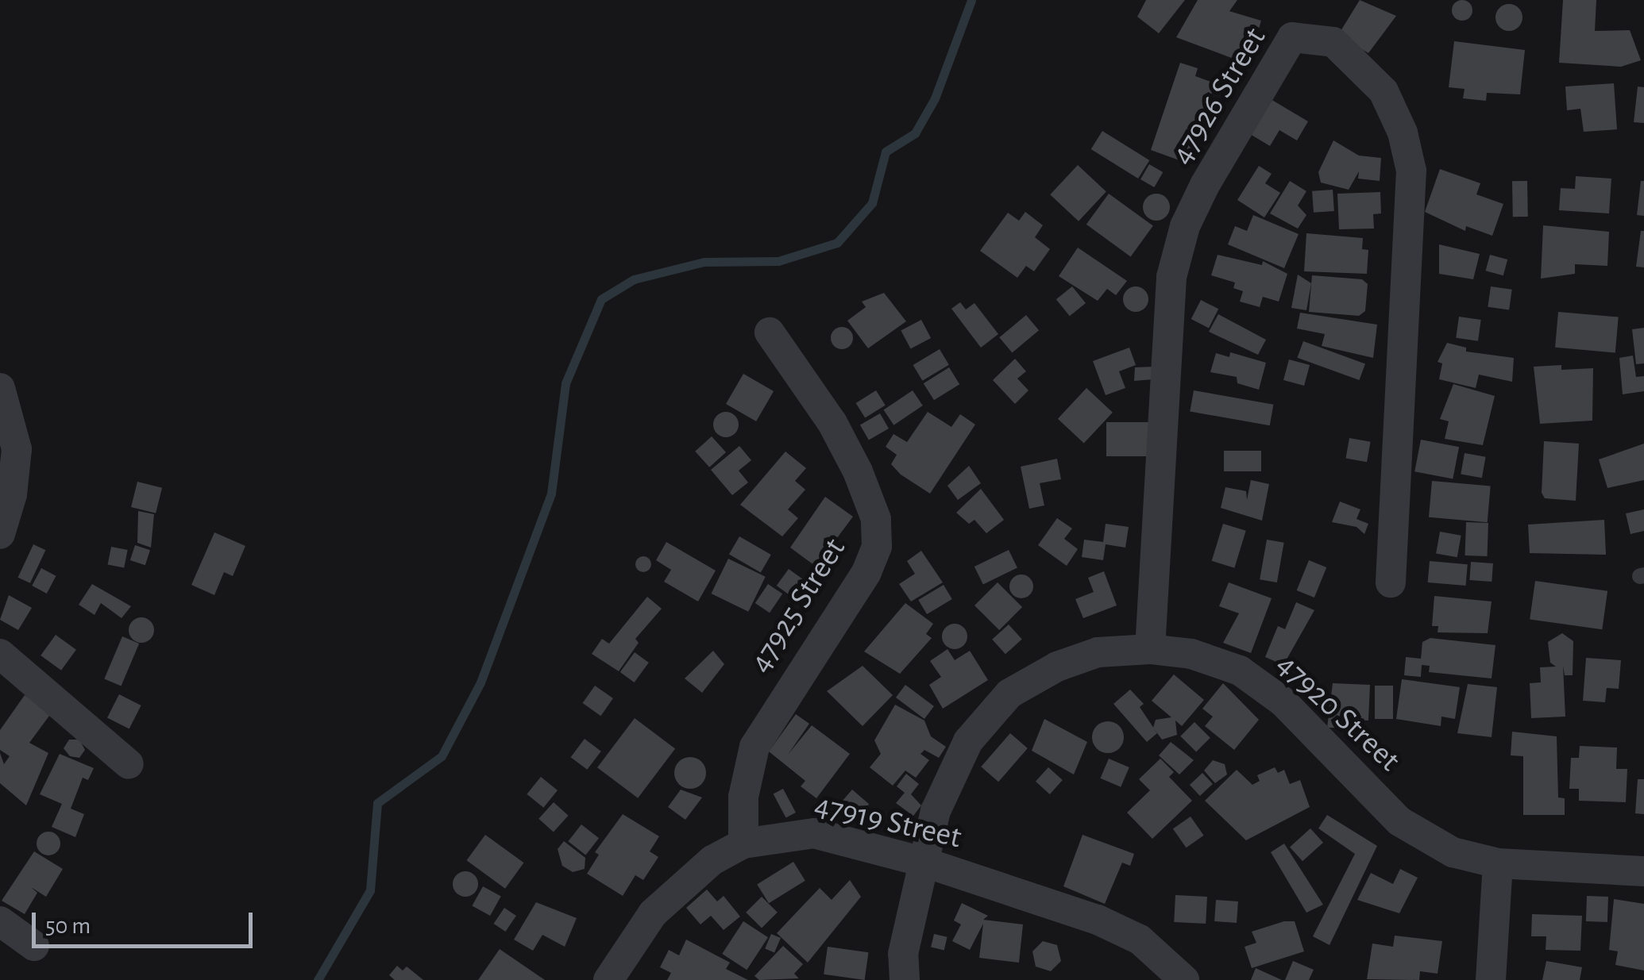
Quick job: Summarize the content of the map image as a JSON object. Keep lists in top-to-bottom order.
{
  "streets": {
    "street": [
      "47926 Street",
      "47925 Street",
      "47920 Street",
      "47919 Street"
    ]
  },
  "crossings": [
    ["47926 Street", "47920 Street"],
    ["47925 Street", "47919 Street"],
    ["47920 Street", "47919 Street"]
  ],
  "scale_bar": "50 m"
}
